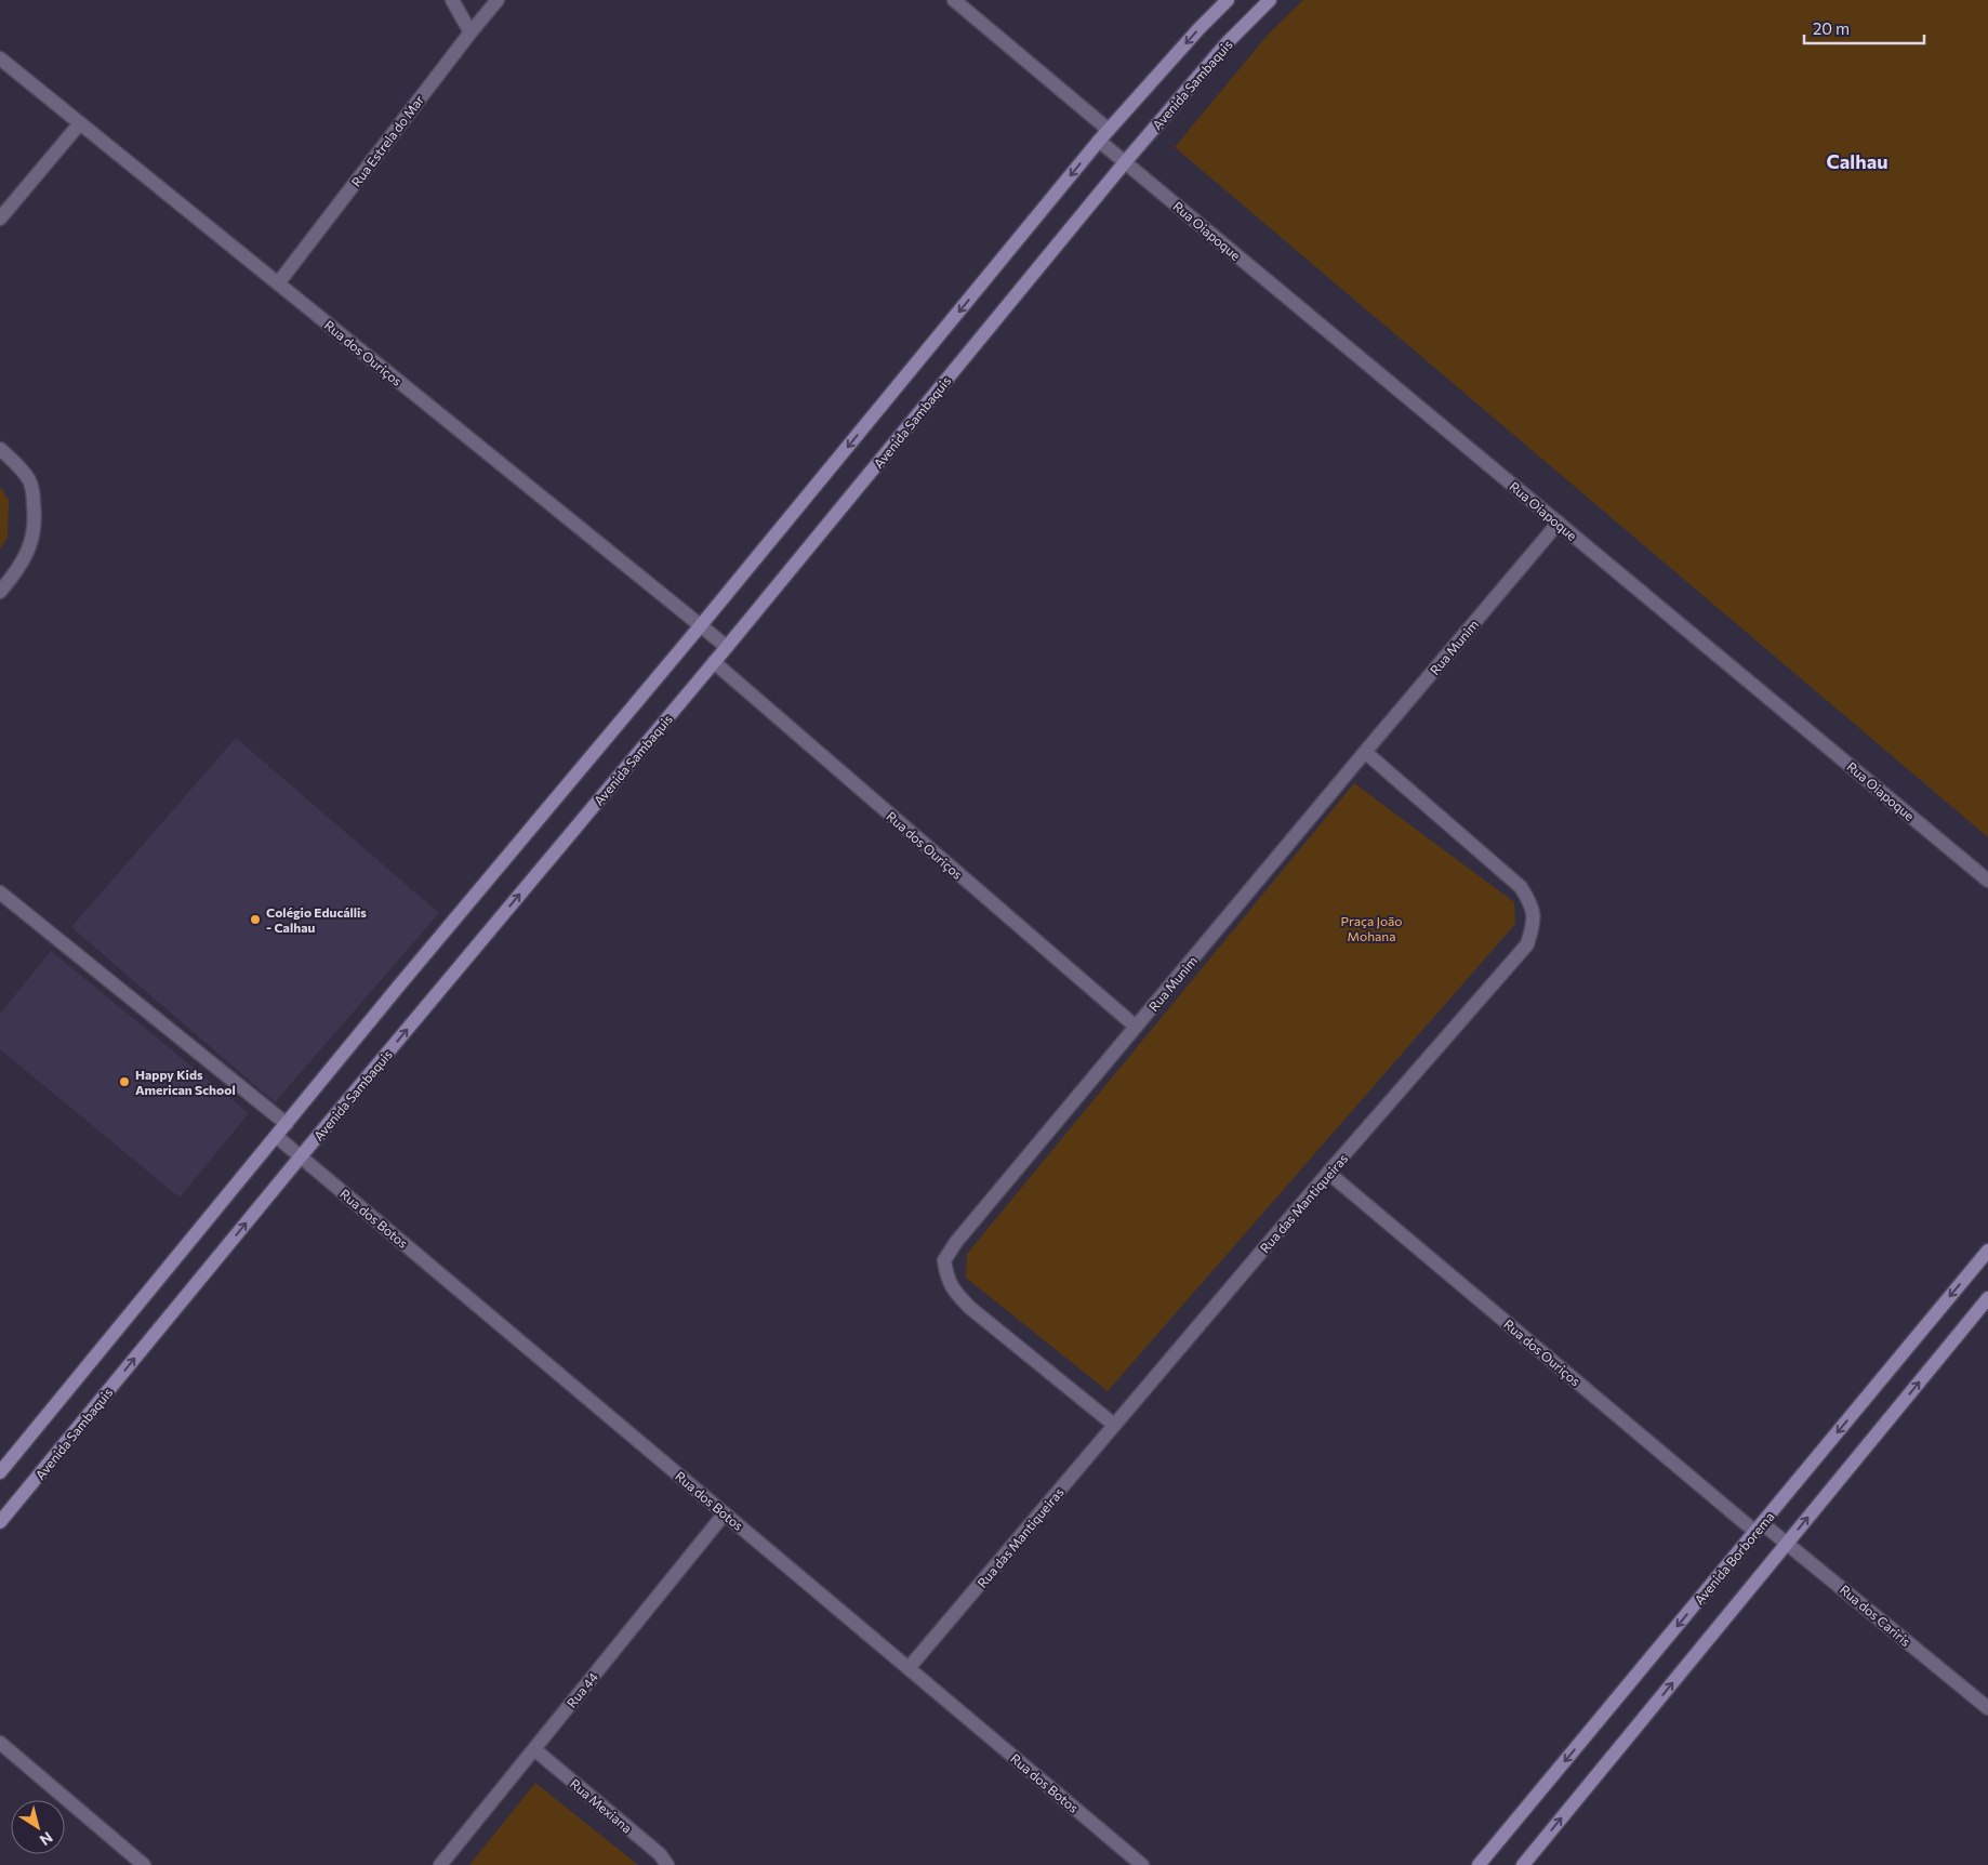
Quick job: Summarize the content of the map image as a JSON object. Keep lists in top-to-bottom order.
{
  "streets": {
    "main road": ["Avenida Sambaquis", "Avenida Borborema"],
    "street": [
      "Rua Estrela do Mar",
      "Rua Oiapoque",
      "Rua dos Ouriços",
      "Rua Munim",
      "Rua das Mantiqueiras",
      "Rua dos Botos",
      "Rua dos Cariris",
      "Rua 44",
      "Rua Mexiana"
    ]
  },
  "crossings": [
    ["Avenida Sambaquis", "Rua Oiapoque"],
    ["Avenida Sambaquis", "Rua dos Ouriços"],
    ["Avenida Sambaquis", "Rua dos Botos"],
    ["Rua Estrela do Mar", "Rua dos Ouriços"],
    ["Rua Oiapoque", "Rua Munim"],
    ["Rua dos Ouriços", "Rua Munim"],
    ["Rua dos Ouriços", "Rua das Mantiqueiras"],
    ["Rua dos Ouriços", "Avenida Borborema"],
    ["Rua dos Ouriços", "Rua dos Cariris"],
    ["Rua Munim", "Rua das Mantiqueiras"],
    ["Rua das Mantiqueiras", "Rua dos Botos"],
    ["Rua dos Botos", "Rua 44"],
    ["Avenida Borborema", "Rua dos Cariris"],
    ["Rua 44", "Rua Mexiana"]
  ],
  "districts": ["Calhau"],
  "parks": ["Praça João Mohana"],
  "places": ["Colégio Educállis - Calhau", "Happy Kids American School"],
  "scale_bar": "20 m",
  "north": "bottom right"
}
